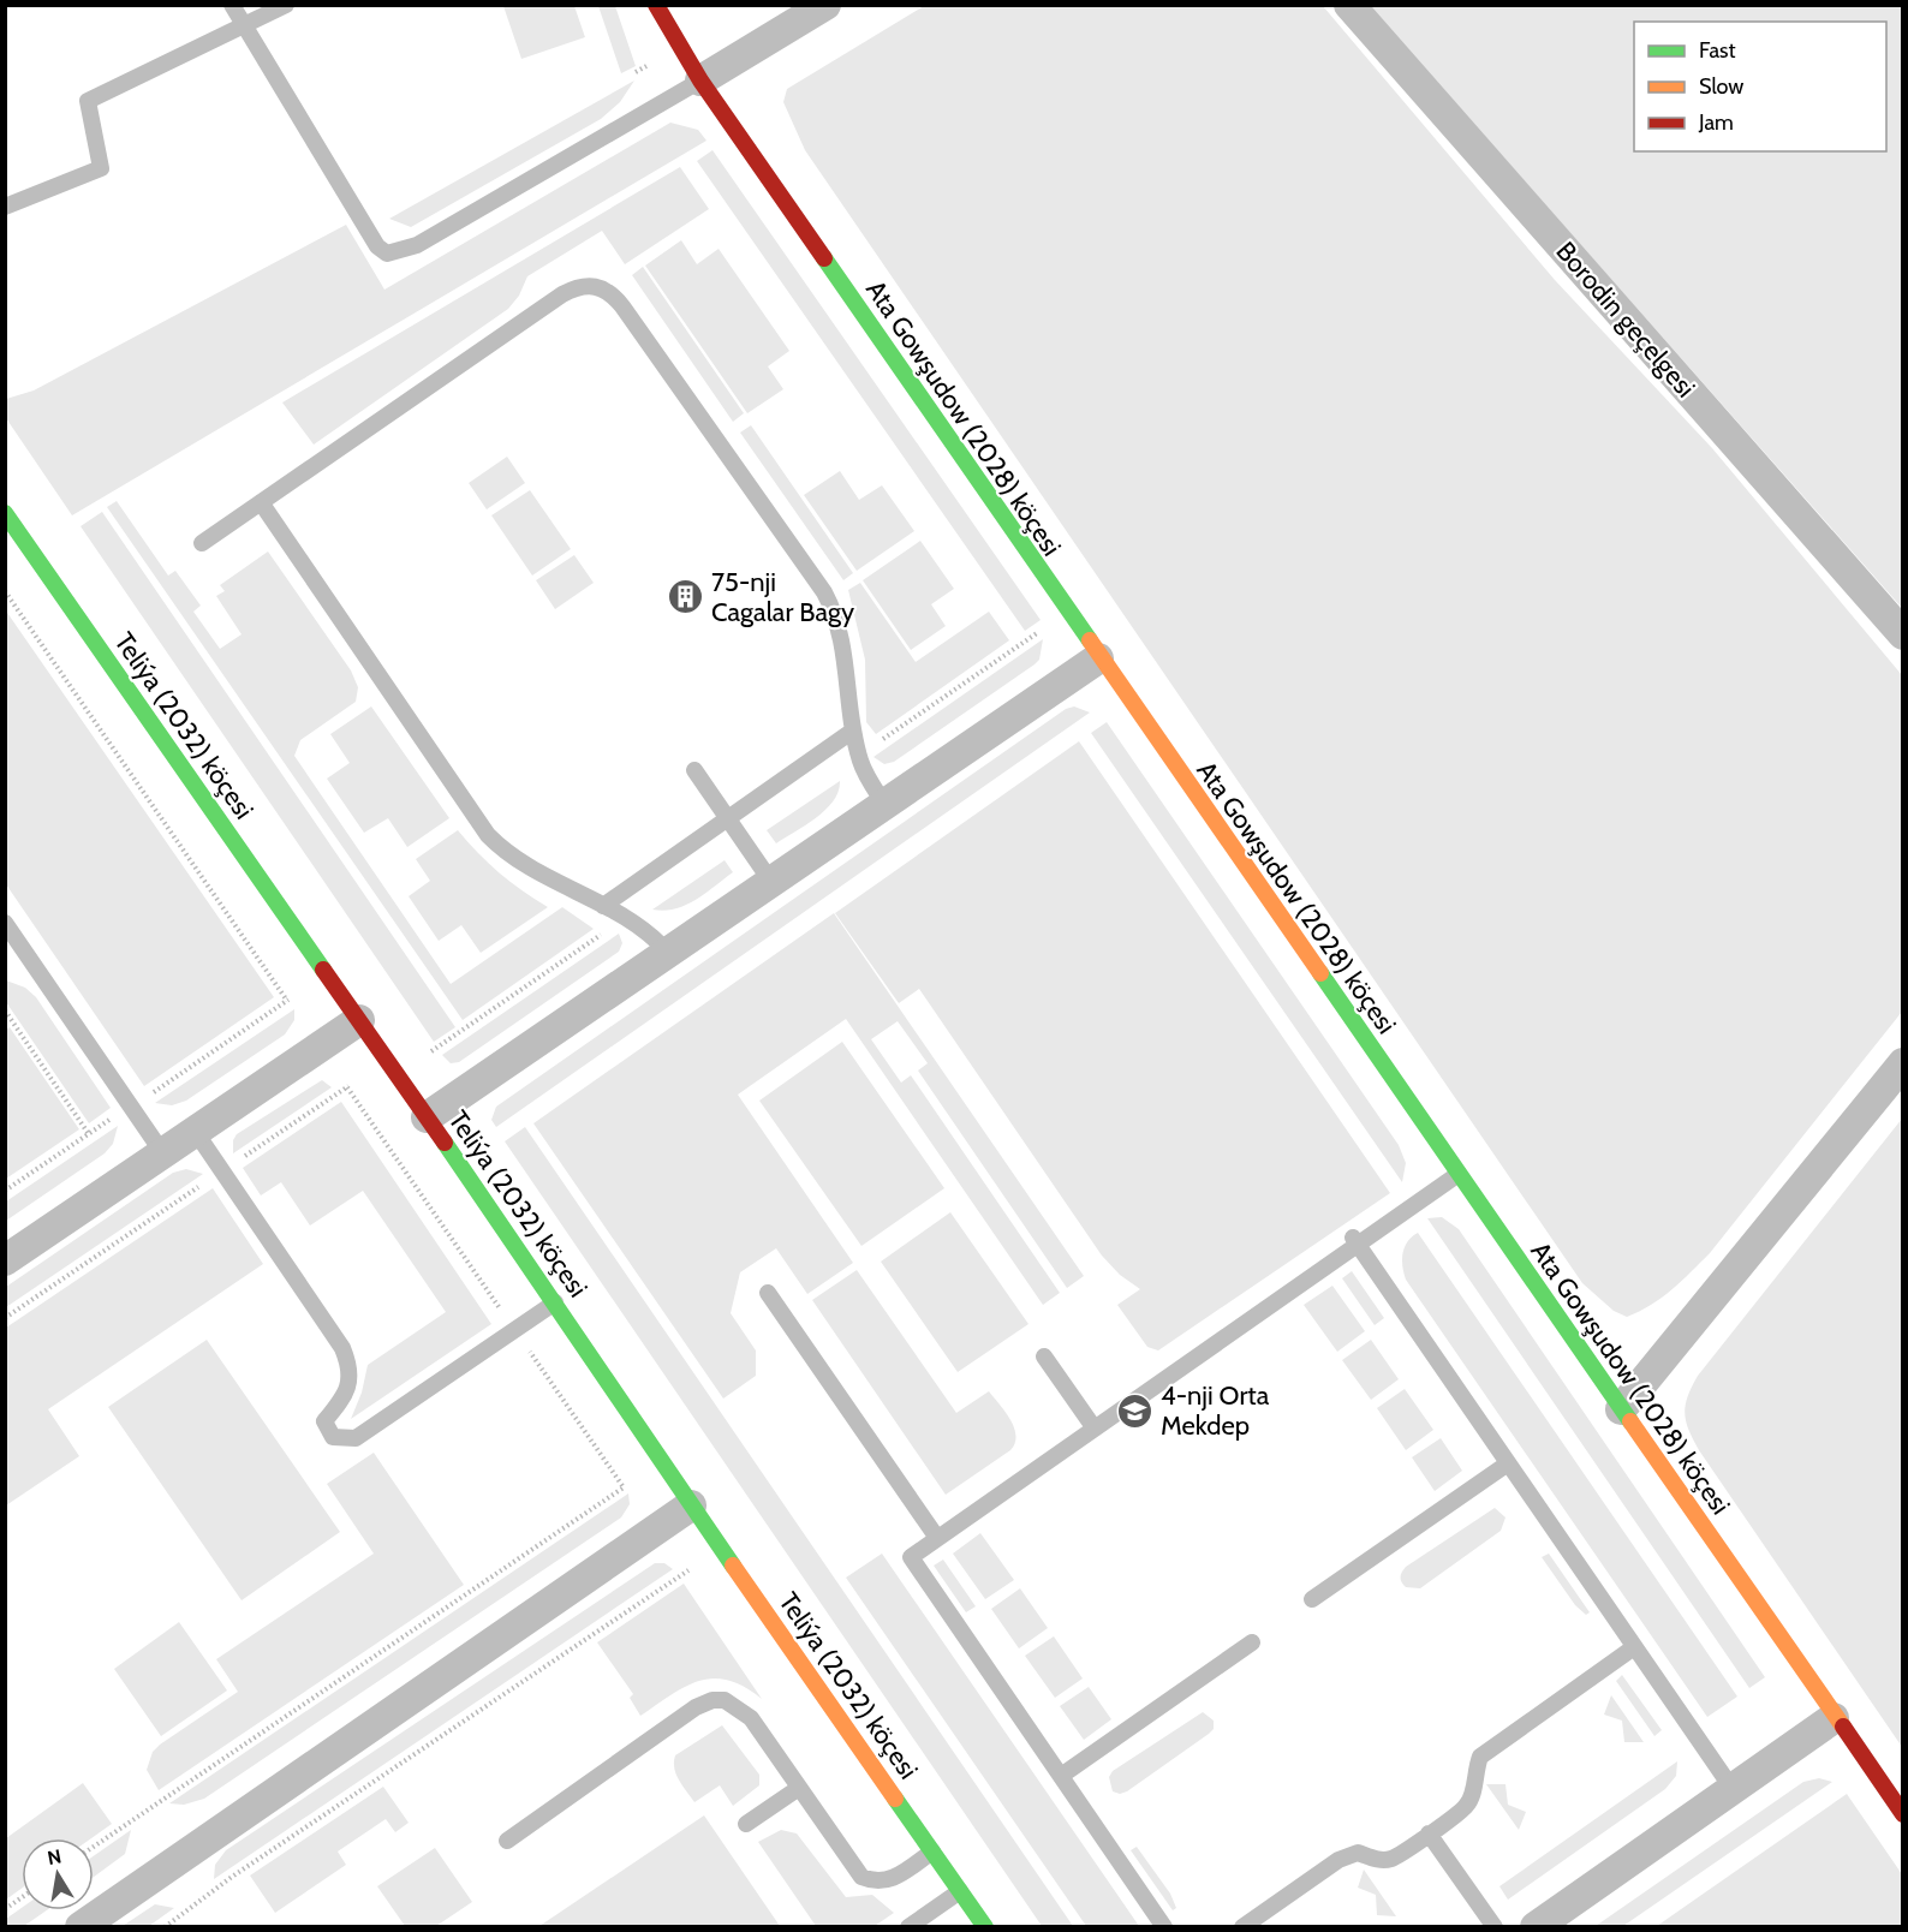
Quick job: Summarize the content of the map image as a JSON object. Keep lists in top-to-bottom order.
{
  "streets": {
    "street": ["Borodin geçelgesi", "Ata Gowşudow (2028) köçesi", "Teliýa (2032) köçesi"]
  },
  "places": {
    "building": ["75-nji Cagalar Bagy"],
    "school or university": ["4-nji Orta Mekdep"]
  },
  "legend": ["Fast", "Slow", "Jam"],
  "north": "top"
}
